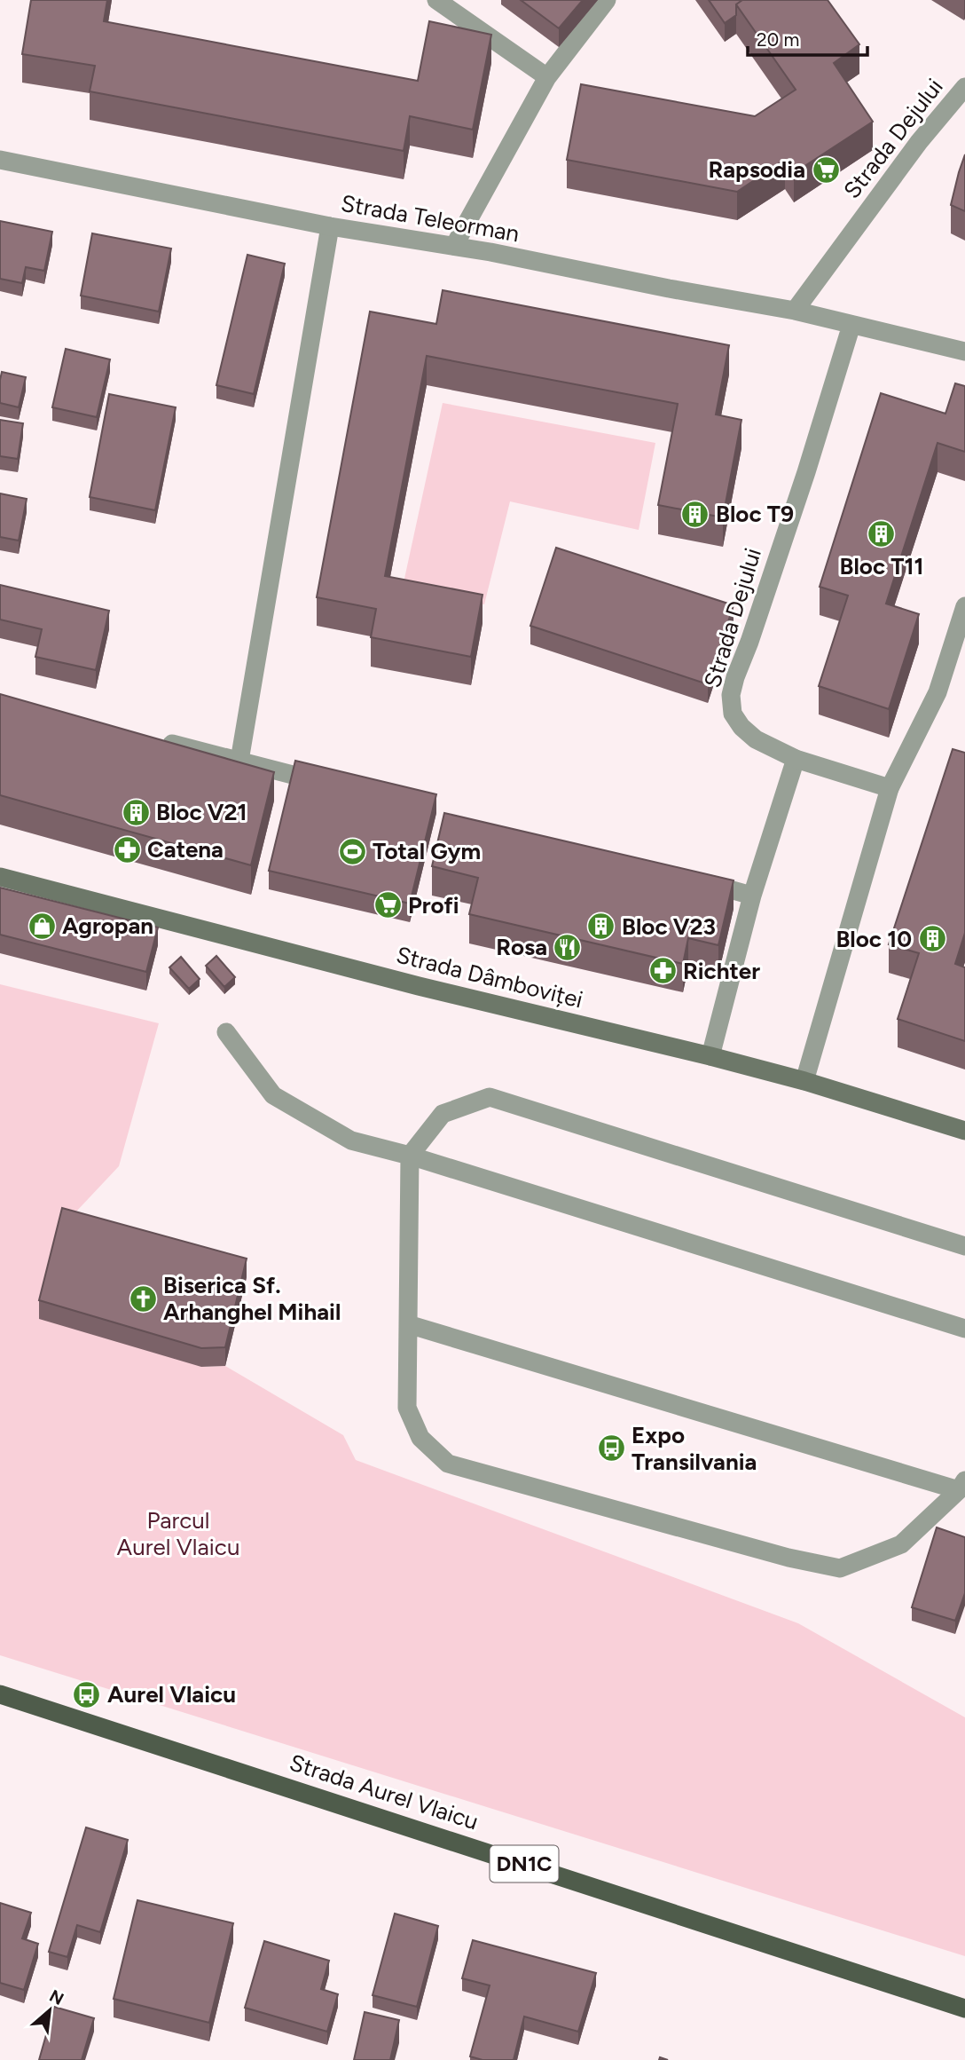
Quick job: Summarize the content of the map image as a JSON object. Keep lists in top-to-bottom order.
{
  "streets": {
    "main road": ["Strada Aurel Vlaicu", "DN1C"],
    "street": ["Strada Dejului", "Strada Teleorman", "Strada Dâmboviței"]
  },
  "crossings": [
    ["Strada Dejului", "Strada Teleorman"]
  ],
  "parks": ["Parcul Aurel Vlaicu"],
  "places": {
    "supermarket": ["Rapsodia", "Profi"],
    "building": [
      "Bloc T9",
      "Bloc T11",
      "Bloc V21",
      "Bloc V23",
      "Bloc 10"
    ],
    "pharmacy": ["Catena", "Richter"],
    "sports": ["Total Gym"],
    "shop": ["Agropan"],
    "restaurant": ["Rosa"],
    "church": ["Biserica Sf. Arhanghel Mihail"],
    "bus stop": ["Expo Transilvania", "Aurel Vlaicu"]
  },
  "scale_bar": "20 m",
  "north": "top right"
}
